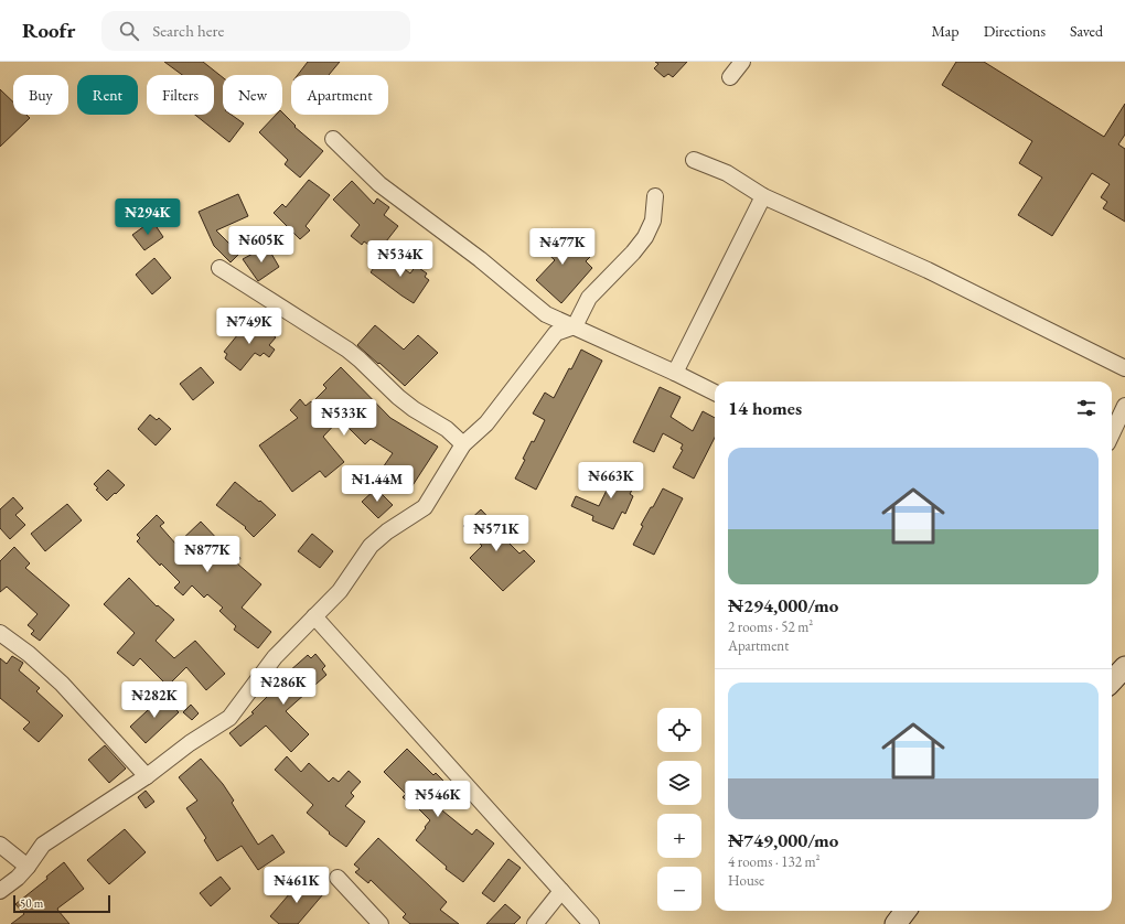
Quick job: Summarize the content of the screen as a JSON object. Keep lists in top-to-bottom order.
{
  "scale_bar": "50 m",
  "page": {
    "header": "Roofr",
    "search": "Search here",
    "nav": ["Map", "Directions", "Saved"],
    "chip": [
      "Buy",
      "Rent",
      "Filters",
      "New",
      "Apartment"
    ],
    "price": [
      "₦294K",
      "₦605K",
      "₦477K",
      "₦534K",
      "₦749K",
      "₦533K",
      "₦663K",
      "₦1.44M",
      "₦571K",
      "₦877K",
      "₦286K",
      "₦282K",
      "₦546K",
      "₦461K"
    ],
    "heading": "14 homes",
    "list": [
      {
        "name": "₦294,000/mo",
        "note": "2 rooms · 52 m² · Apartment"
      },
      {
        "name": "₦749,000/mo",
        "note": "4 rooms · 132 m² · House"
      }
    ],
    "map_buttons": ["+", "−"],
    "scale": "50 m"
  }
}
